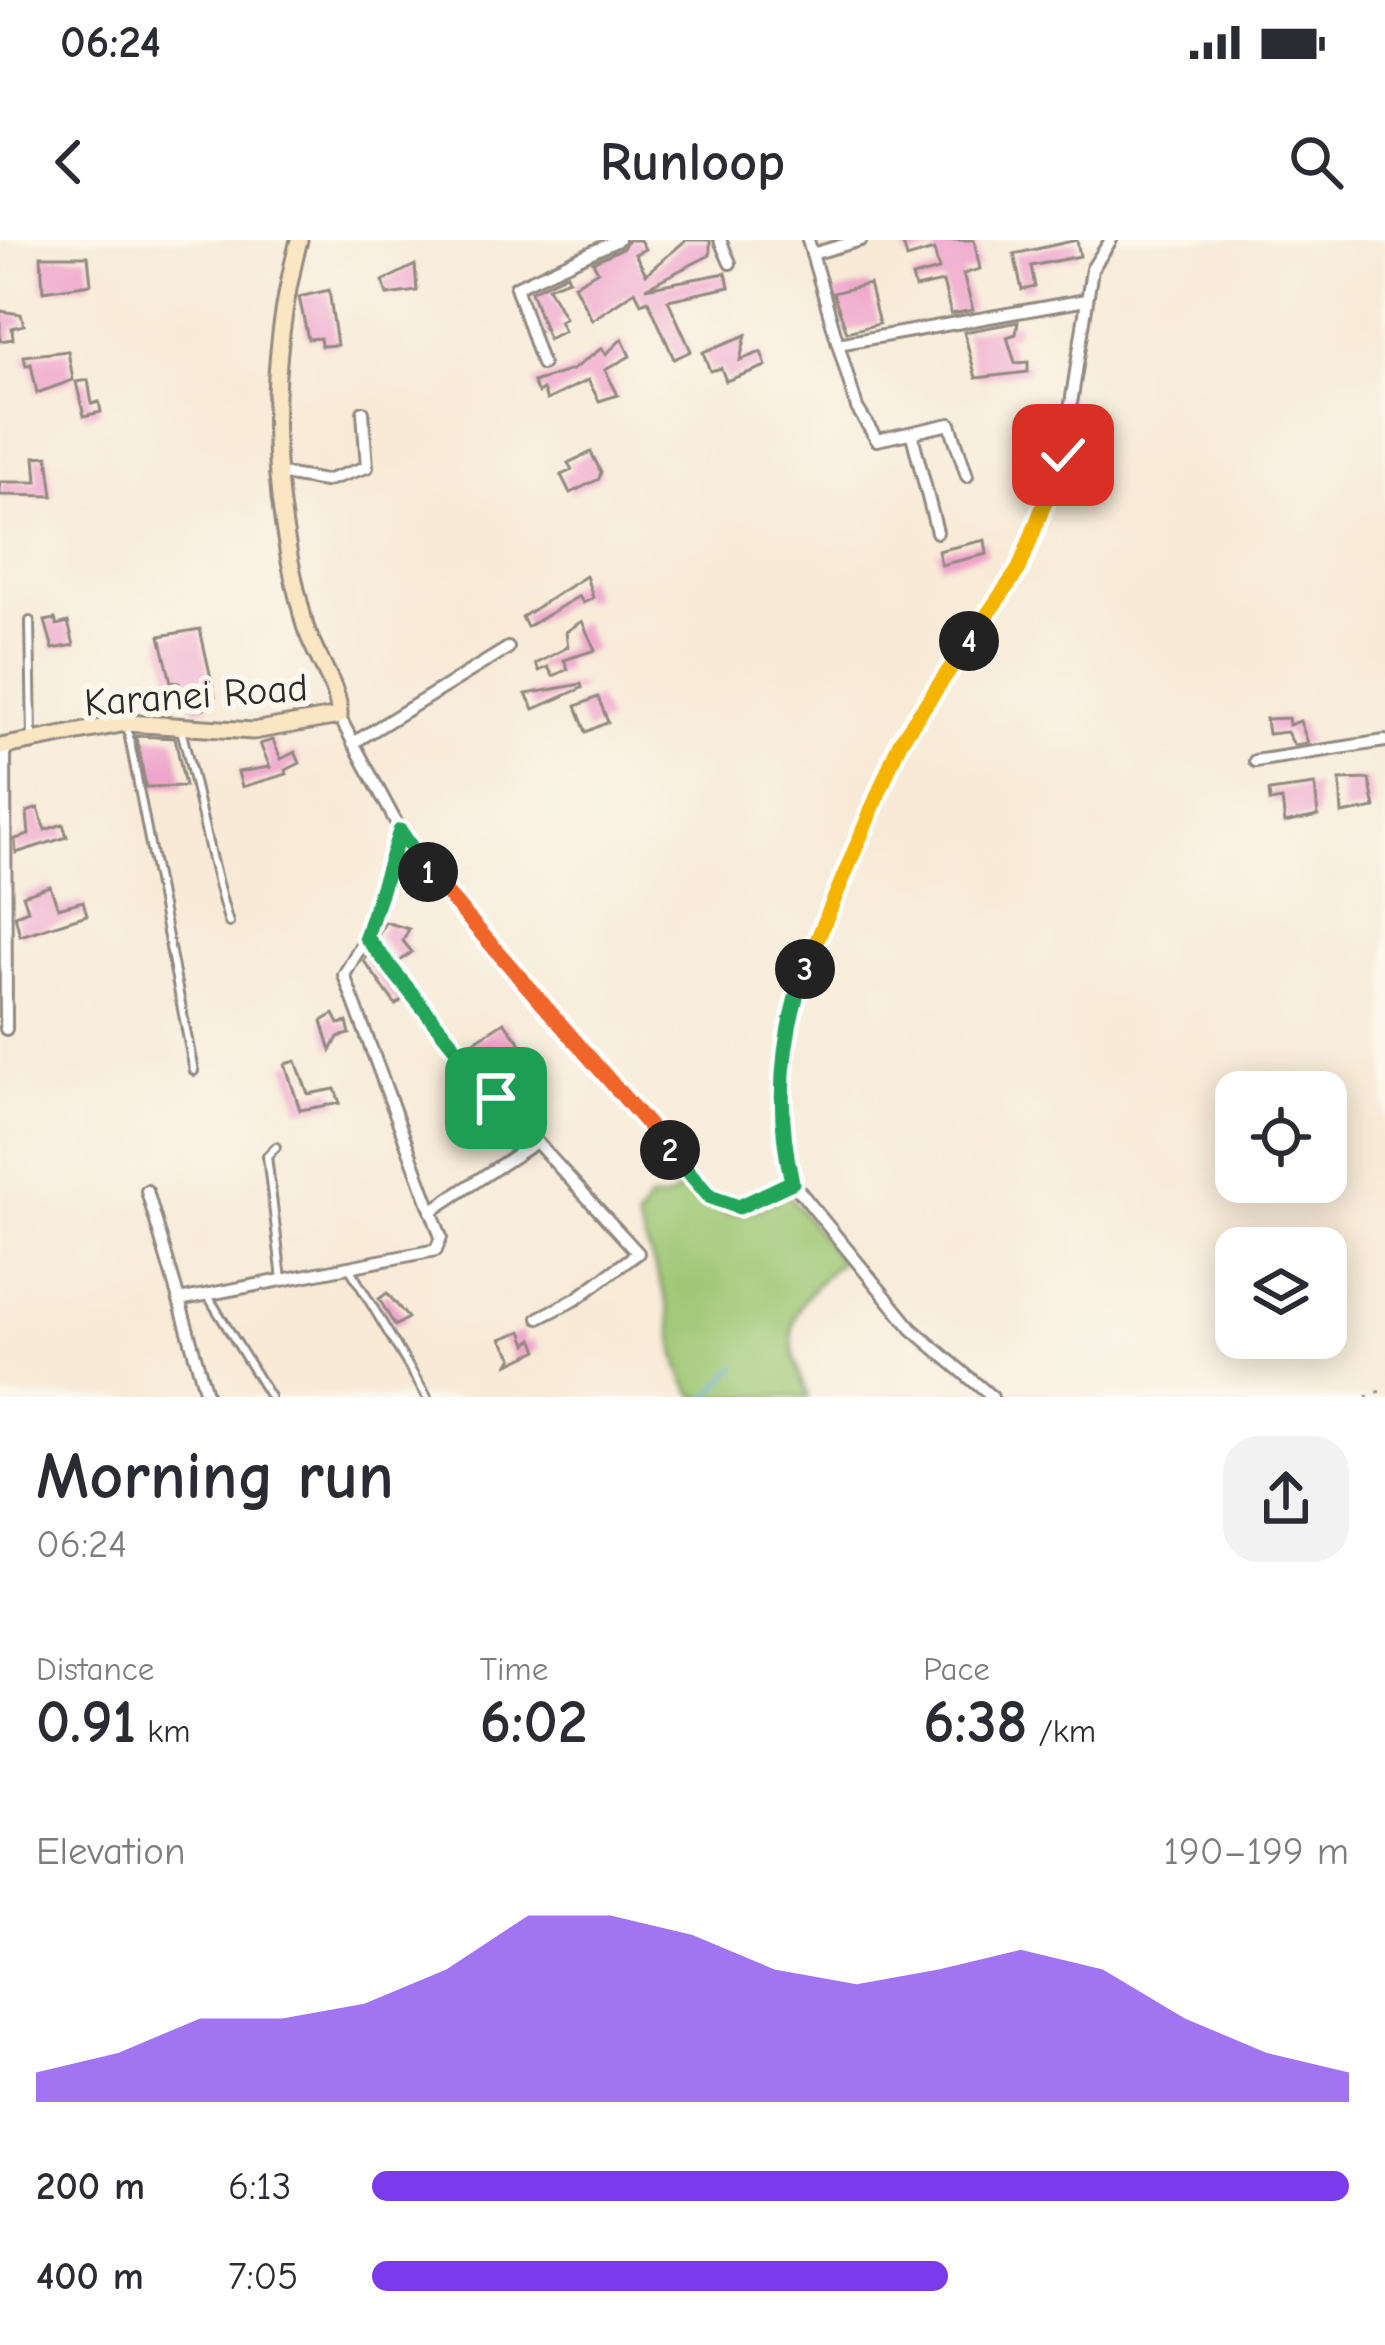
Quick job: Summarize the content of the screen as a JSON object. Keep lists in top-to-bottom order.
{
  "streets": {
    "street": ["Karanei Road"]
  },
  "page": {
    "status": "06:24",
    "header": "Runloop",
    "pins": [
      "4",
      "1",
      "3",
      "2"
    ],
    "heading": ["Morning run", "06:24"],
    "stats": [
      ["Distance", "0.91 km"],
      ["Time", "6:02"],
      ["Pace", "6:38 /km"]
    ],
    "chart": ["Elevation", "190–199 m"],
    "list": [
      {
        "name": "200 m",
        "note": "6:13"
      },
      {
        "name": "400 m",
        "note": "7:05"
      }
    ]
  }
}
